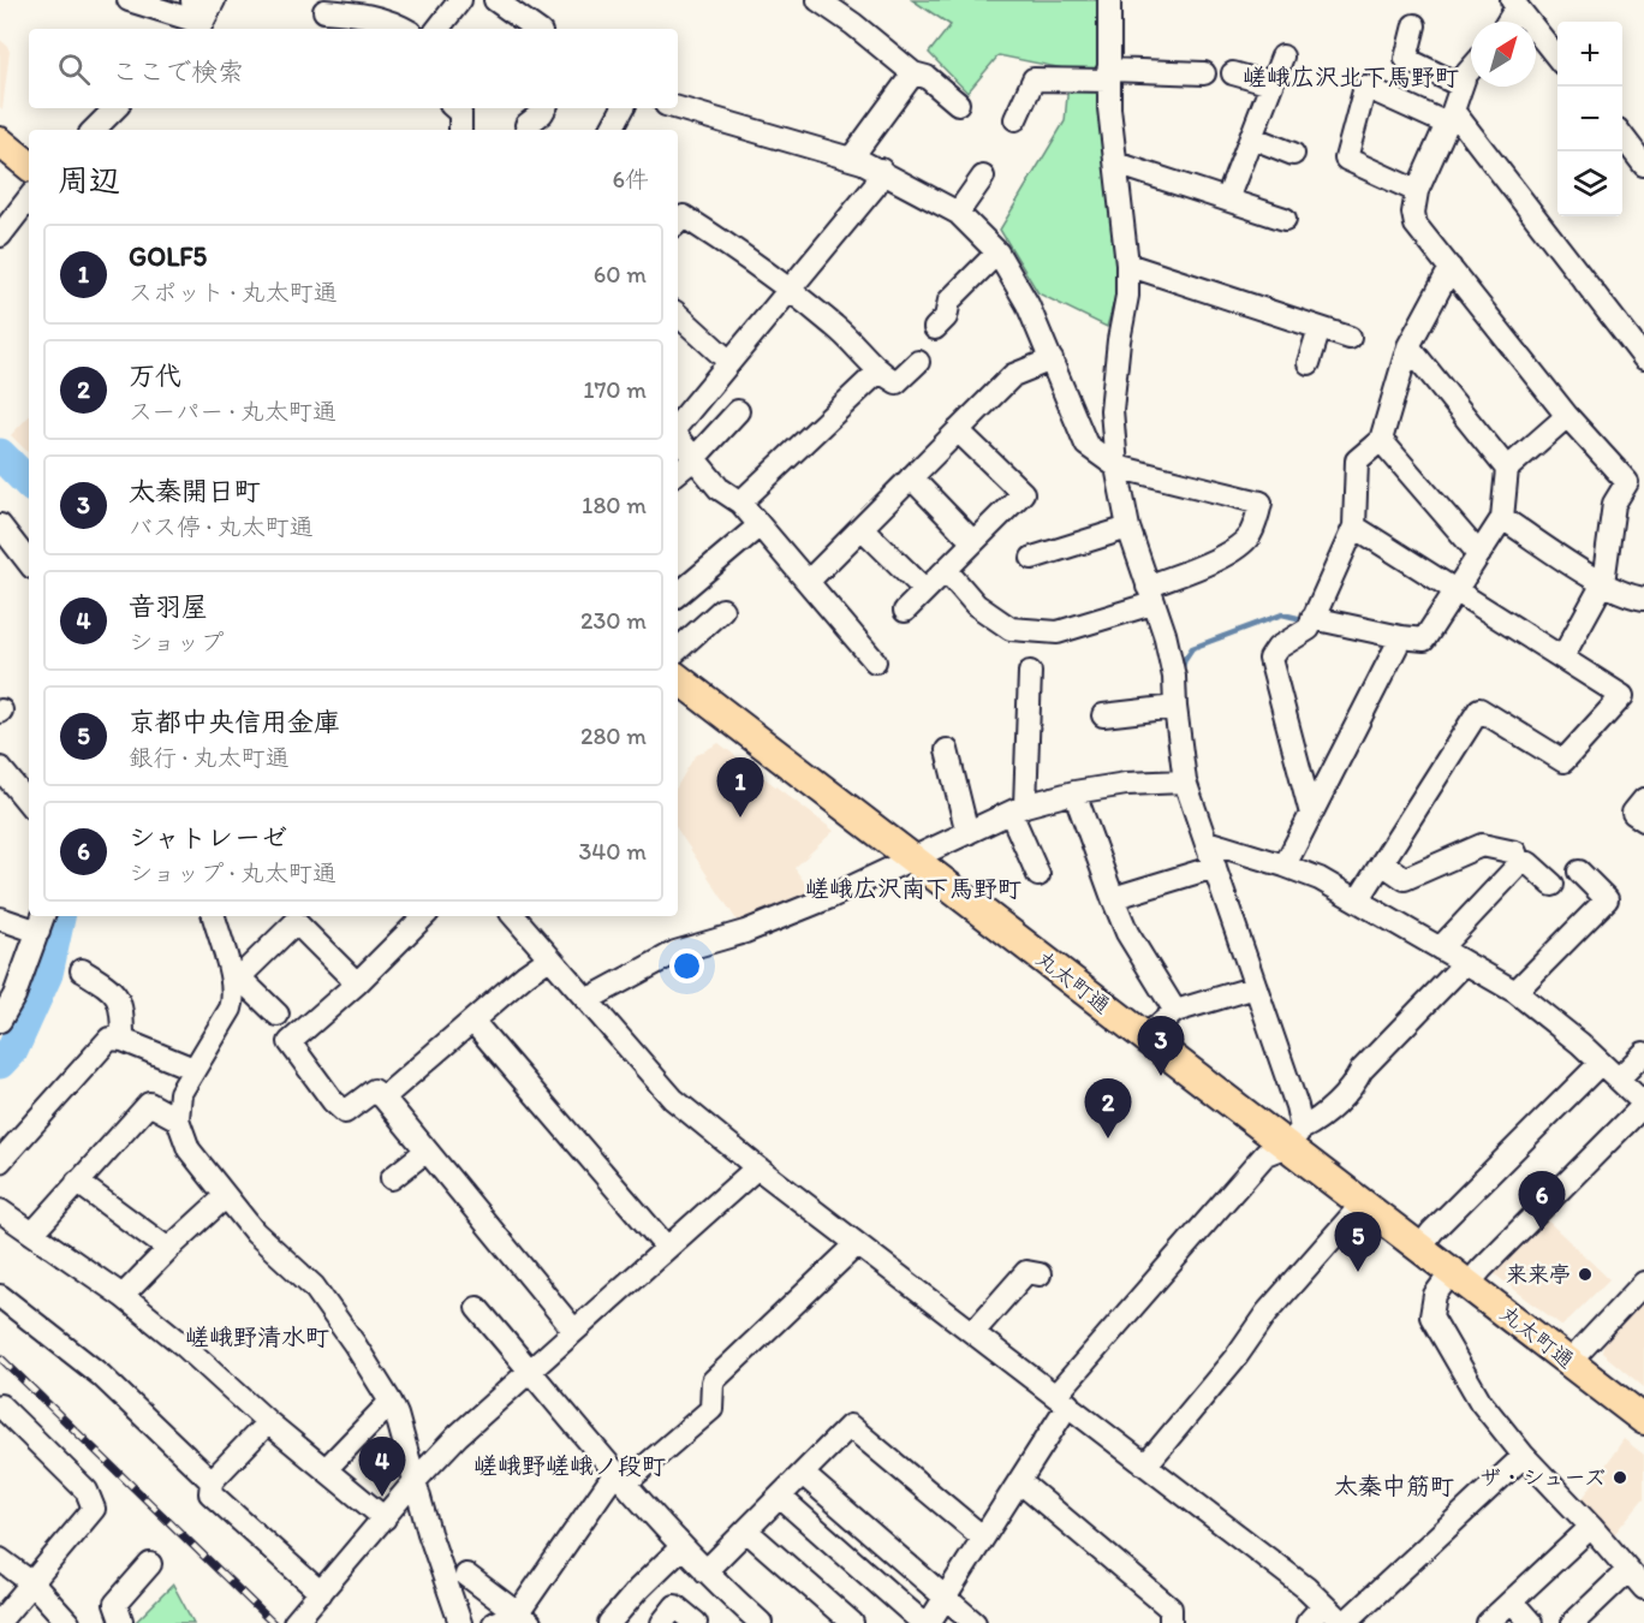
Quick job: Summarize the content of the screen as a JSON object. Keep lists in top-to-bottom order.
{
  "streets": {
    "main road": ["丸太町通"]
  },
  "districts": [
    "嵯峨広沢北下馬野町",
    "嵯峨広沢南下馬野町",
    "嵯峨野清水町",
    "嵯峨野嵯峨ノ段町",
    "太秦中筋町"
  ],
  "places": ["来来亭", "ザ・シューズ"],
  "north": "top right",
  "page": {
    "map_buttons": ["+", "−"],
    "search": "ここで検索",
    "heading": ["周辺", "6件"],
    "list": [
      {
        "mark": "1",
        "name": "GOLF5",
        "note": "スポット · 丸太町通",
        "value": "60 m"
      },
      {
        "mark": "2",
        "name": "万代",
        "note": "スーパー · 丸太町通",
        "value": "170 m"
      },
      {
        "mark": "3",
        "name": "太秦開日町",
        "note": "バス停 · 丸太町通",
        "value": "180 m"
      },
      {
        "mark": "4",
        "name": "音羽屋",
        "note": "ショップ",
        "value": "230 m"
      },
      {
        "mark": "5",
        "name": "京都中央信用金庫",
        "note": "銀行 · 丸太町通",
        "value": "280 m"
      },
      {
        "mark": "6",
        "name": "シャトレーゼ",
        "note": "ショップ · 丸太町通",
        "value": "340 m"
      }
    ],
    "pins": [
      "1",
      "3",
      "2",
      "6",
      "5",
      "4"
    ]
  }
}
